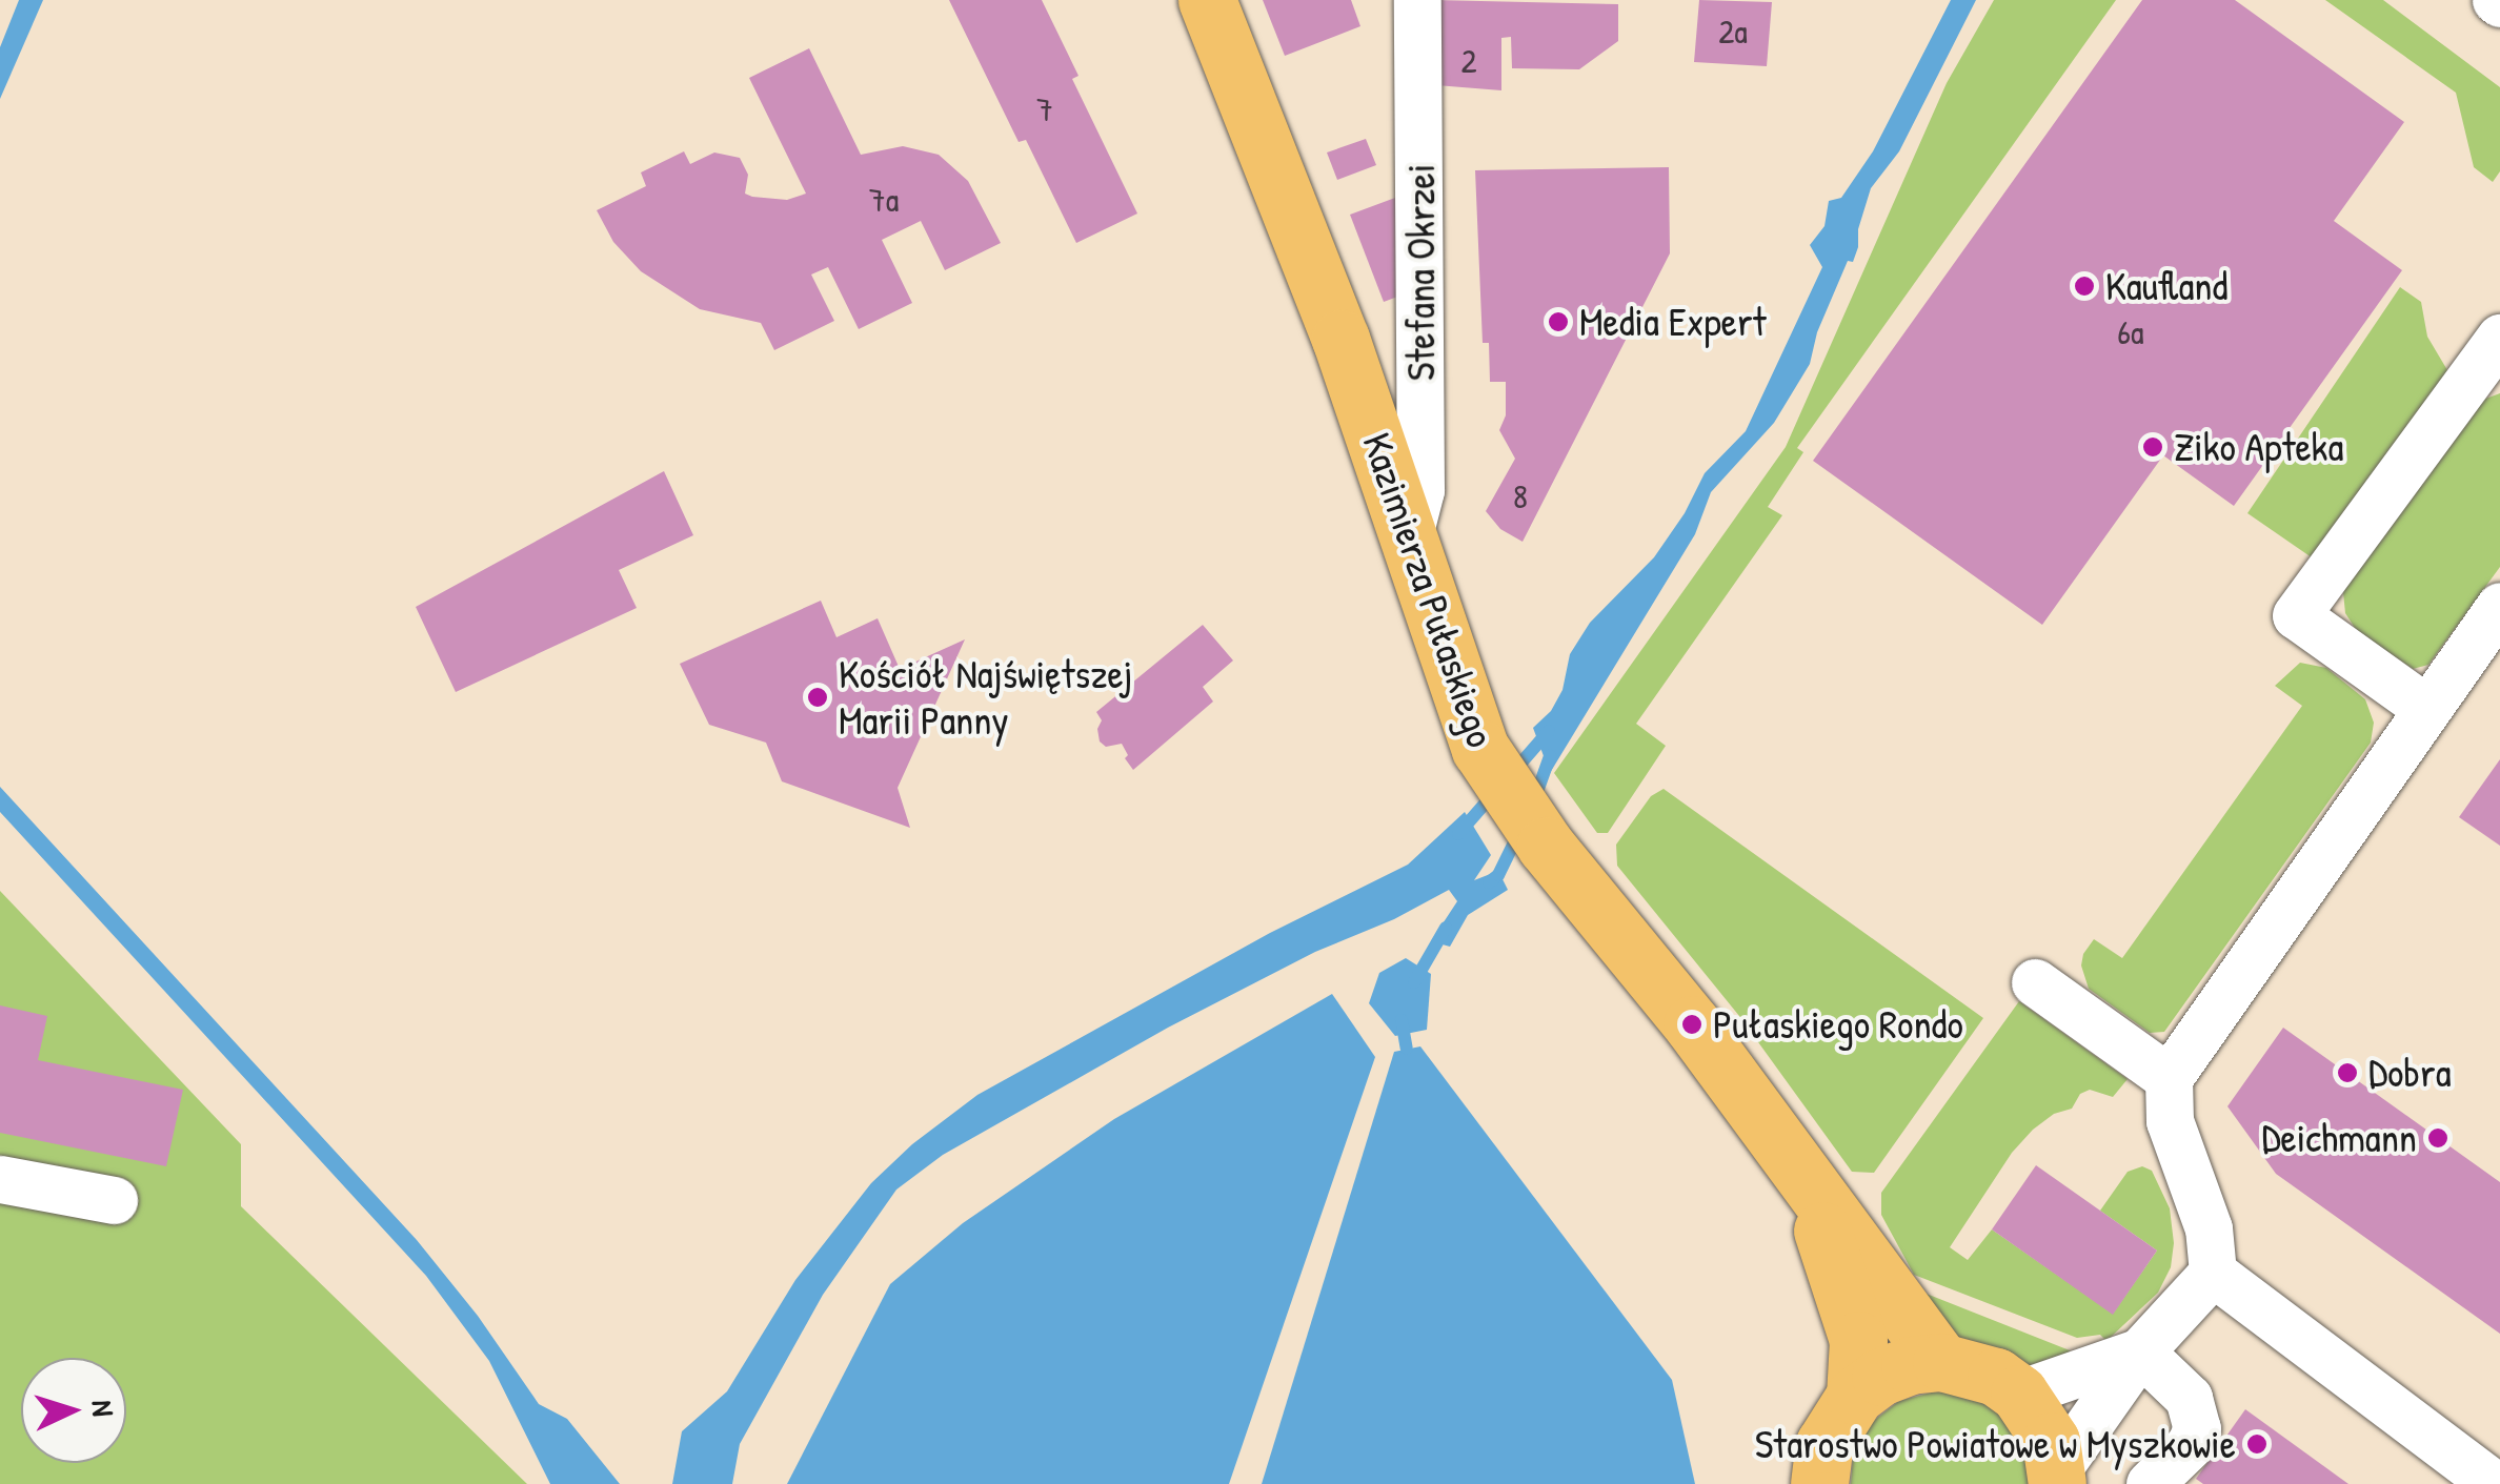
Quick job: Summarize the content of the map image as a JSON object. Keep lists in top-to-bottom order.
{
  "streets": {
    "main road": ["Kazimierza Pułaskiego"],
    "street": ["Stefana Okrzei"]
  },
  "crossings": [
    ["Stefana Okrzei", "Kazimierza Pułaskiego"]
  ],
  "places": [
    "Kaufland",
    "Media Expert",
    "Ziko Apteka",
    "Kościół Najświętszej Marii Panny",
    "Pułaskiego Rondo",
    "Dobra",
    "Deichmann",
    "Starostwo Powiatowe w Myszkowie"
  ],
  "house_numbers": [
    "2a",
    "2",
    "7",
    "7a",
    "6a",
    "8"
  ],
  "north": "right"
}
